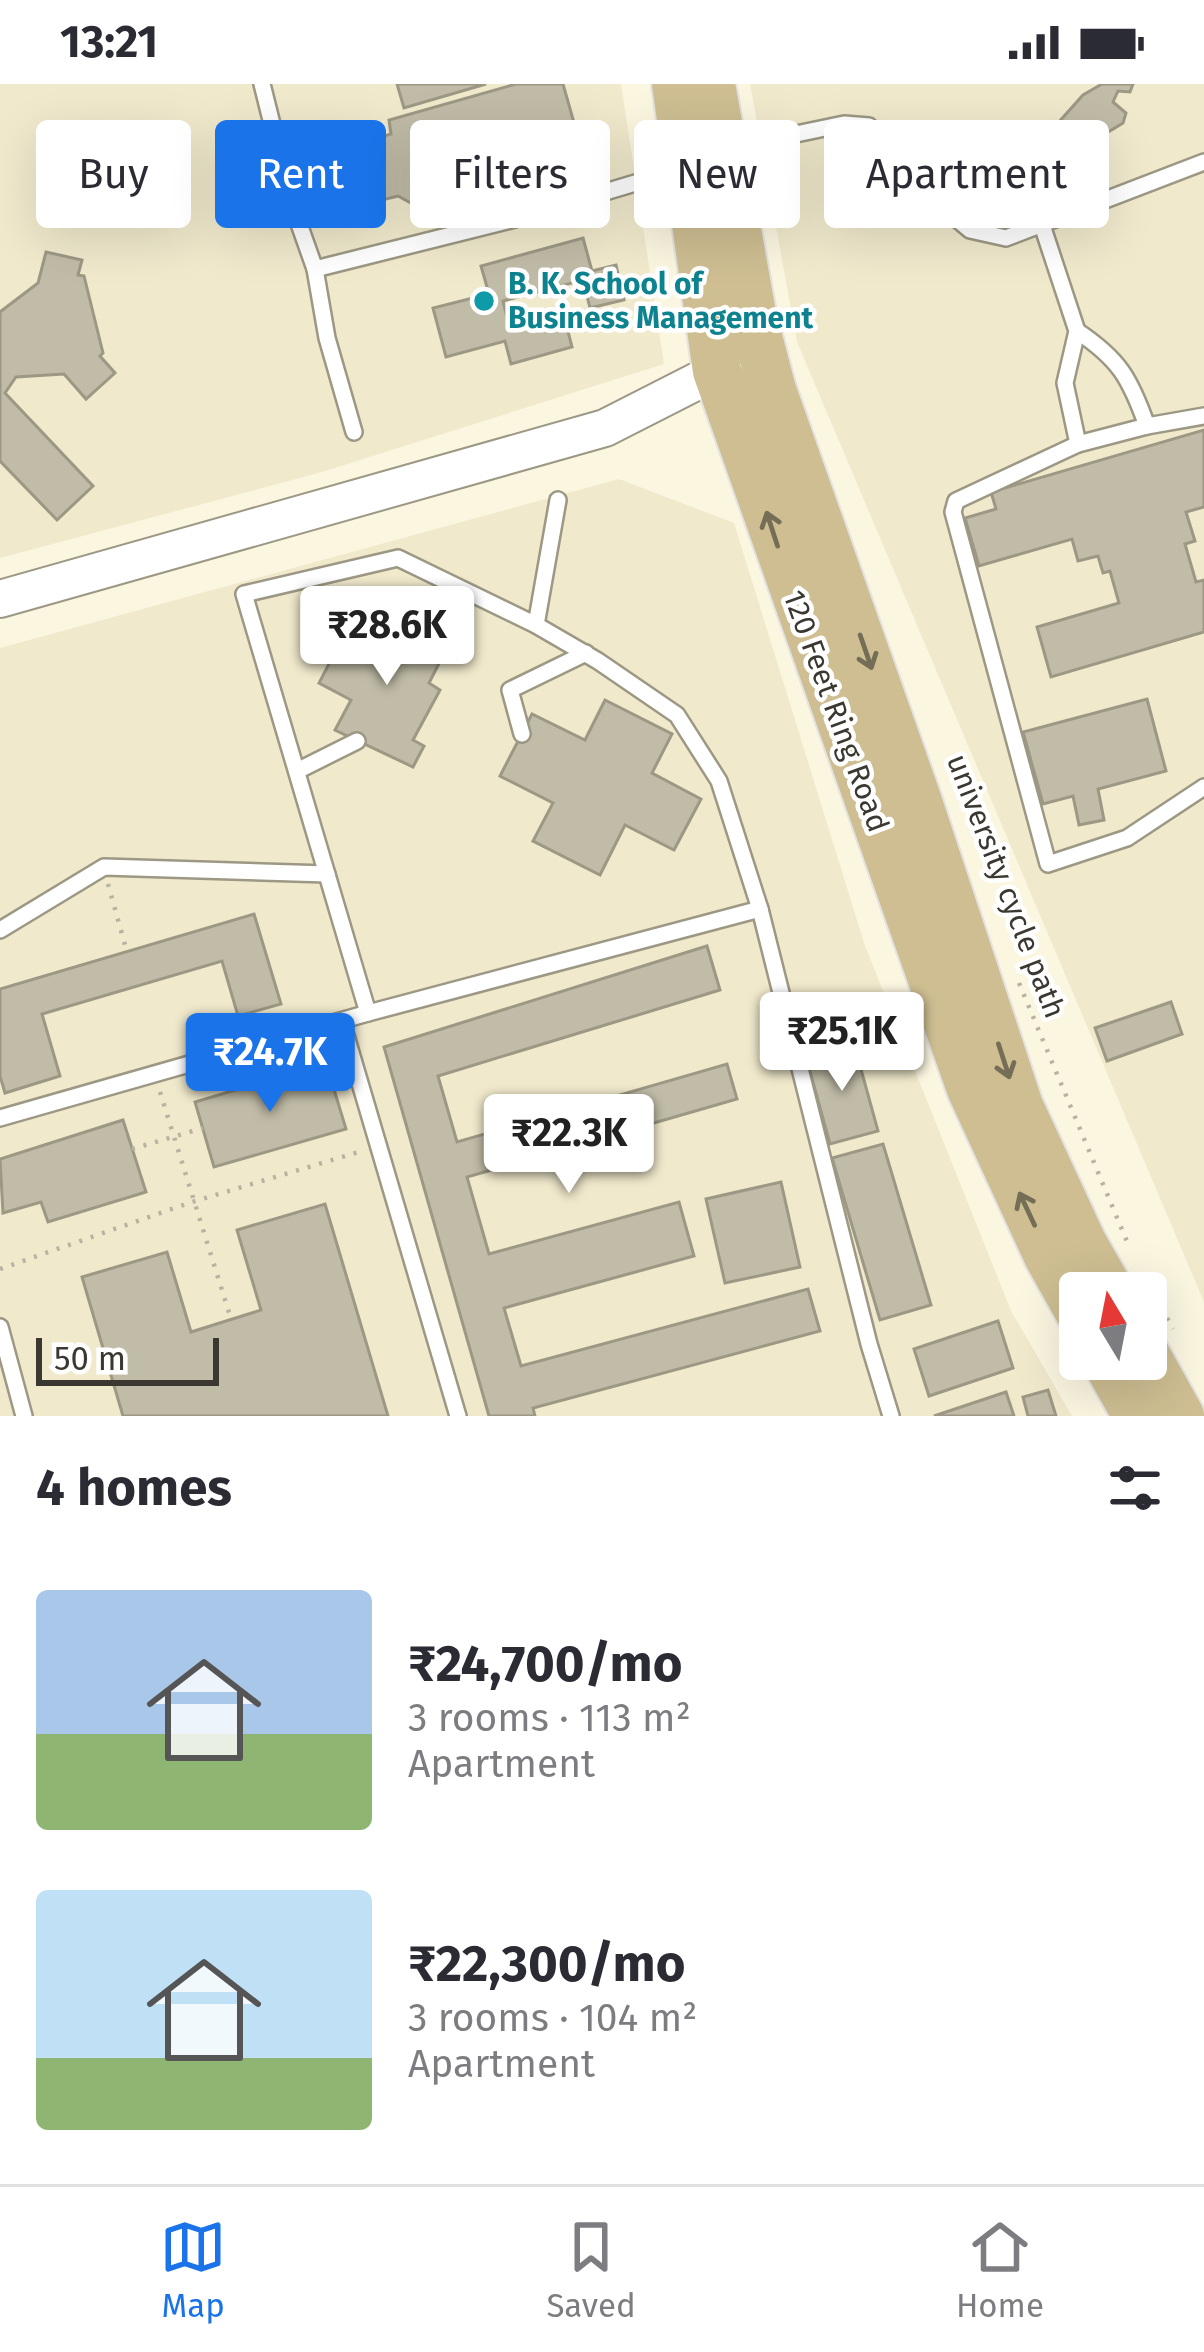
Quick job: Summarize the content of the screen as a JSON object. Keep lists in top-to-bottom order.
{
  "streets": {
    "main road": ["120 Feet Ring Road"],
    "path": ["university cycle path"]
  },
  "places": ["B. K. School of Business Management"],
  "scale_bar": "50 m",
  "north": "top",
  "page": {
    "status": "13:21",
    "chip": [
      "Buy",
      "Rent",
      "Filters",
      "New",
      "Apartment"
    ],
    "price": [
      "₹28.6K",
      "₹25.1K",
      "₹24.7K",
      "₹22.3K"
    ],
    "scale": "50 m",
    "heading": "4 homes",
    "list": [
      {
        "name": "₹24,700/mo",
        "note": "3 rooms · 113 m² · Apartment"
      },
      {
        "name": "₹22,300/mo",
        "note": "3 rooms · 104 m² · Apartment"
      }
    ],
    "tabs": ["Map", "Saved", "Home"]
  }
}
